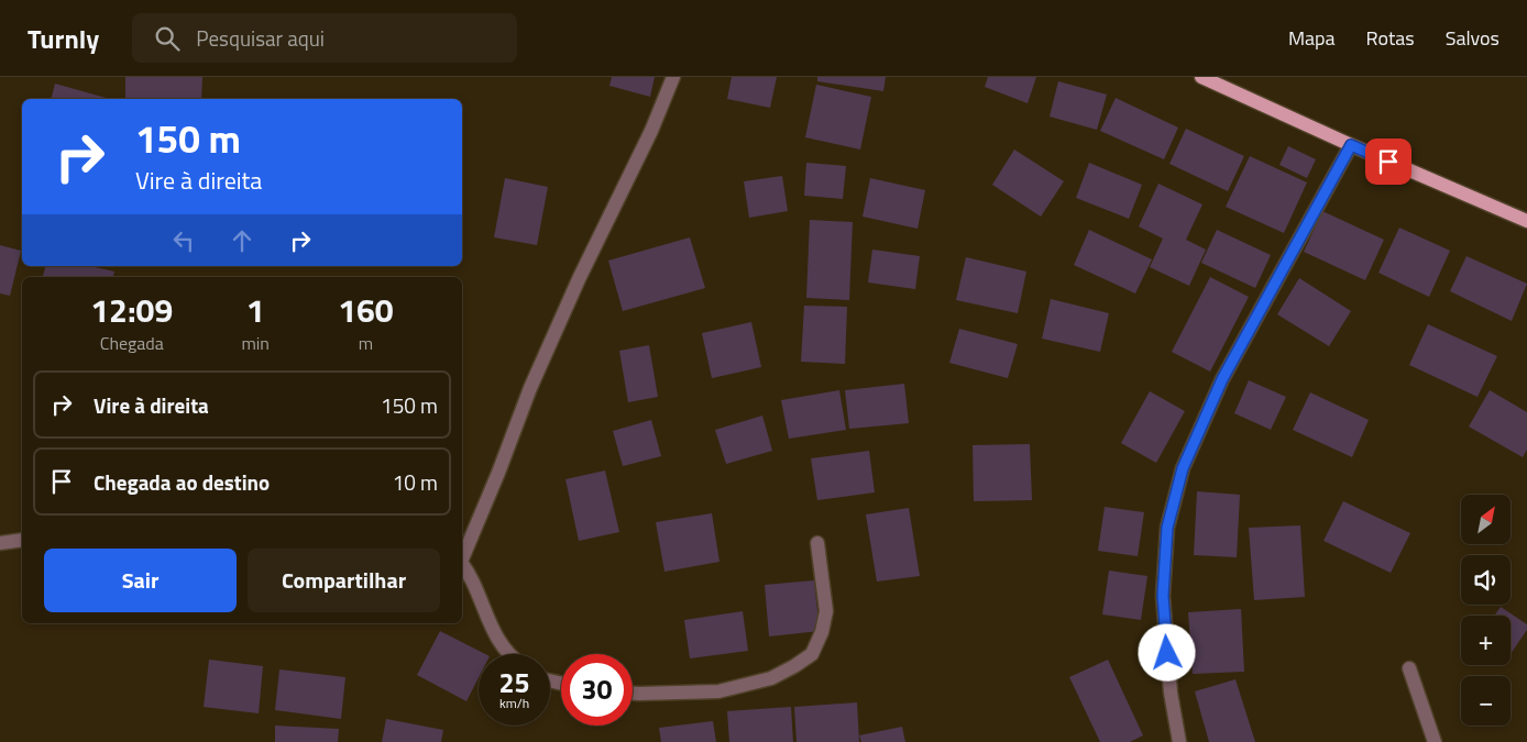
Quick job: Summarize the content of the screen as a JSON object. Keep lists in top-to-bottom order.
{
  "north": "top right",
  "page": {
    "header": "Turnly",
    "search": "Pesquisar aqui",
    "nav": ["Mapa", "Rotas", "Salvos"],
    "turn": ["150 m", "Vire à direita"],
    "eta": [
      "12:09",
      "Chegada",
      "1",
      "min",
      "160",
      "m"
    ],
    "list": [
      {
        "name": "Vire à direita",
        "value": "150 m"
      },
      {
        "name": "Chegada ao destino",
        "value": "10 m"
      }
    ],
    "map_buttons": ["+", "−"],
    "buttons": ["Sair", "Compartilhar"],
    "speed": "25 km/h",
    "limit": "30"
  }
}
